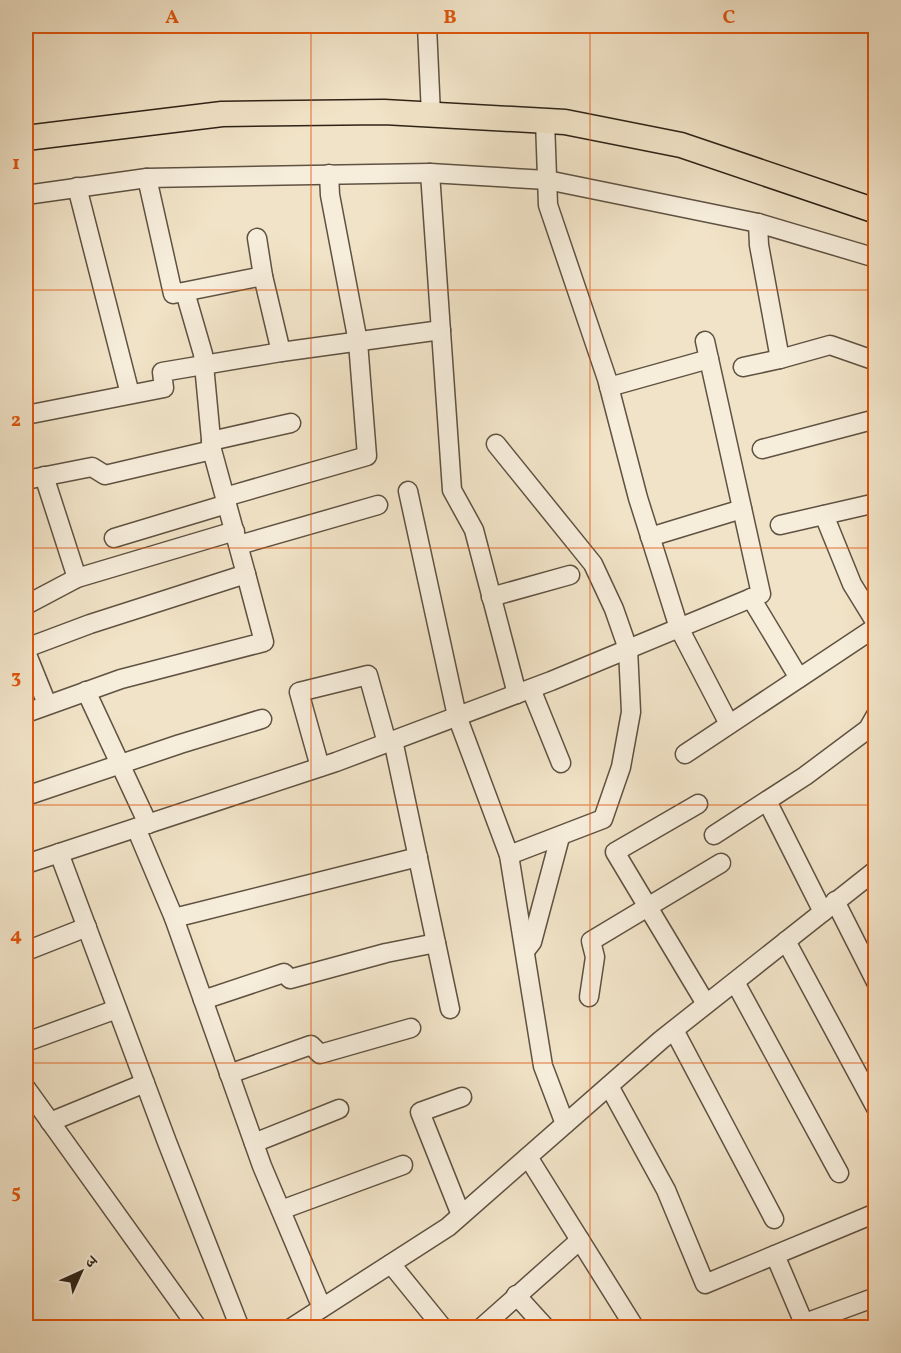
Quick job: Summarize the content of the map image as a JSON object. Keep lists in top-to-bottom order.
{
  "north": "top right",
  "grid": {
    "columns": ["A", "B", "C"],
    "rows": [
      "1",
      "2",
      "3",
      "4",
      "5"
    ]
  }
}
